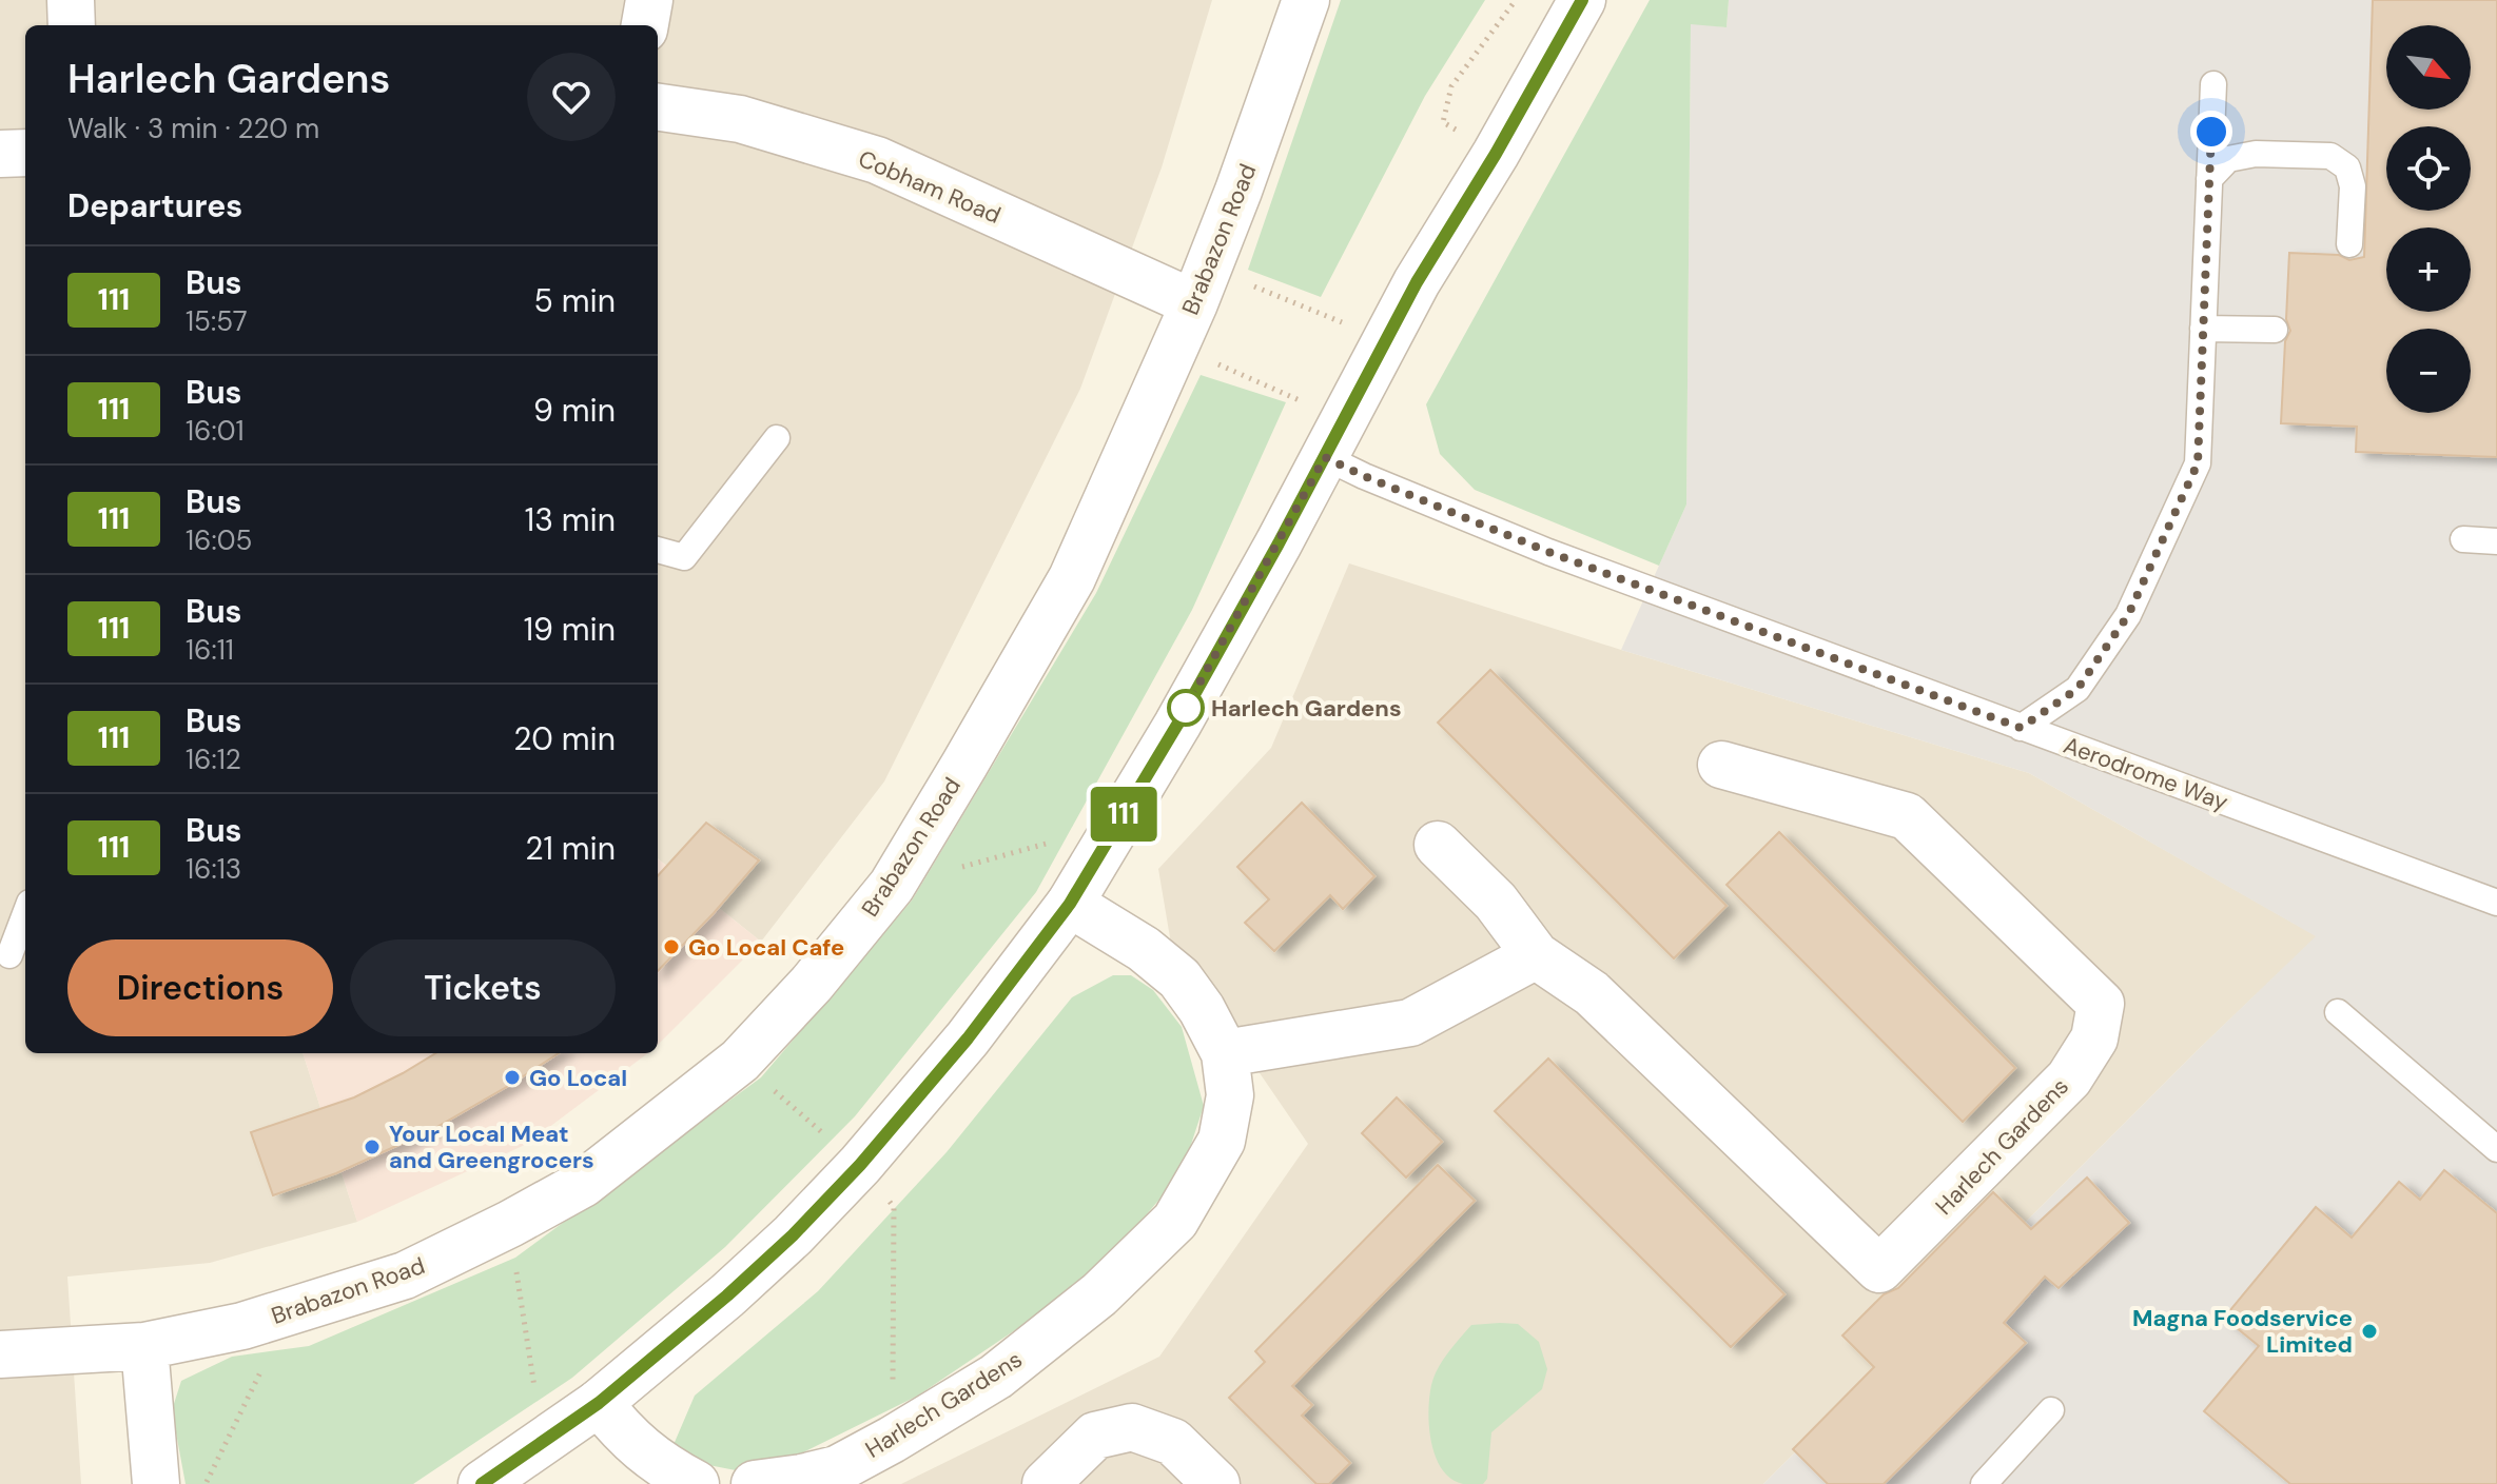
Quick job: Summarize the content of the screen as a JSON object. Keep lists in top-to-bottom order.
{
  "streets": {
    "street": ["Cobham Road", "Brabazon Road", "Harlech Gardens"],
    "lane": ["Aerodrome Way"]
  },
  "crossings": [
    ["Cobham Road", "Brabazon Road"]
  ],
  "places": [
    "Harlech Gardens",
    "Go Local Cafe",
    "Go Local",
    "Your Local Meat and Greengrocers",
    "Magna Foodservice Limited"
  ],
  "lines": ["bus line 111"],
  "north": "bottom right",
  "page": {
    "on_map": "111",
    "map_buttons": ["+", "−"],
    "heading": [
      ["Harlech Gardens", "Walk · 3 min · 220 m"],
      "Departures"
    ],
    "list": [
      {
        "mark": "111",
        "name": "Bus",
        "note": "15:57",
        "value": "5 min"
      },
      {
        "mark": "111",
        "name": "Bus",
        "note": "16:01",
        "value": "9 min"
      },
      {
        "mark": "111",
        "name": "Bus",
        "note": "16:05",
        "value": "13 min"
      },
      {
        "mark": "111",
        "name": "Bus",
        "note": "16:11",
        "value": "19 min"
      },
      {
        "mark": "111",
        "name": "Bus",
        "note": "16:12",
        "value": "20 min"
      },
      {
        "mark": "111",
        "name": "Bus",
        "note": "16:13",
        "value": "21 min"
      }
    ],
    "buttons": ["Directions", "Tickets"]
  }
}
